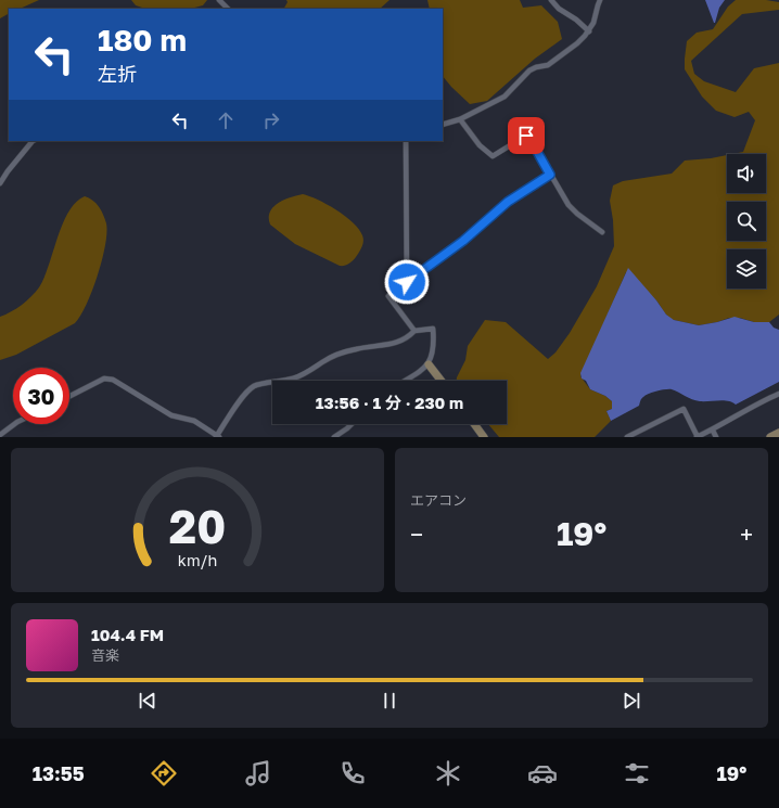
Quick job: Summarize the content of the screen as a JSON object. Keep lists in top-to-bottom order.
{
  "page": {
    "turn": ["180 m", "左折"],
    "limit": "30",
    "trip": "13:56 · 1 分 · 230 m",
    "tile": "エアコン",
    "heat": ["−", "19°", "+"],
    "song": ["104.4 FM", "音楽"],
    "tabs": ["13:55", "19°"],
    "gauge": ["20", "km/h"]
  }
}
